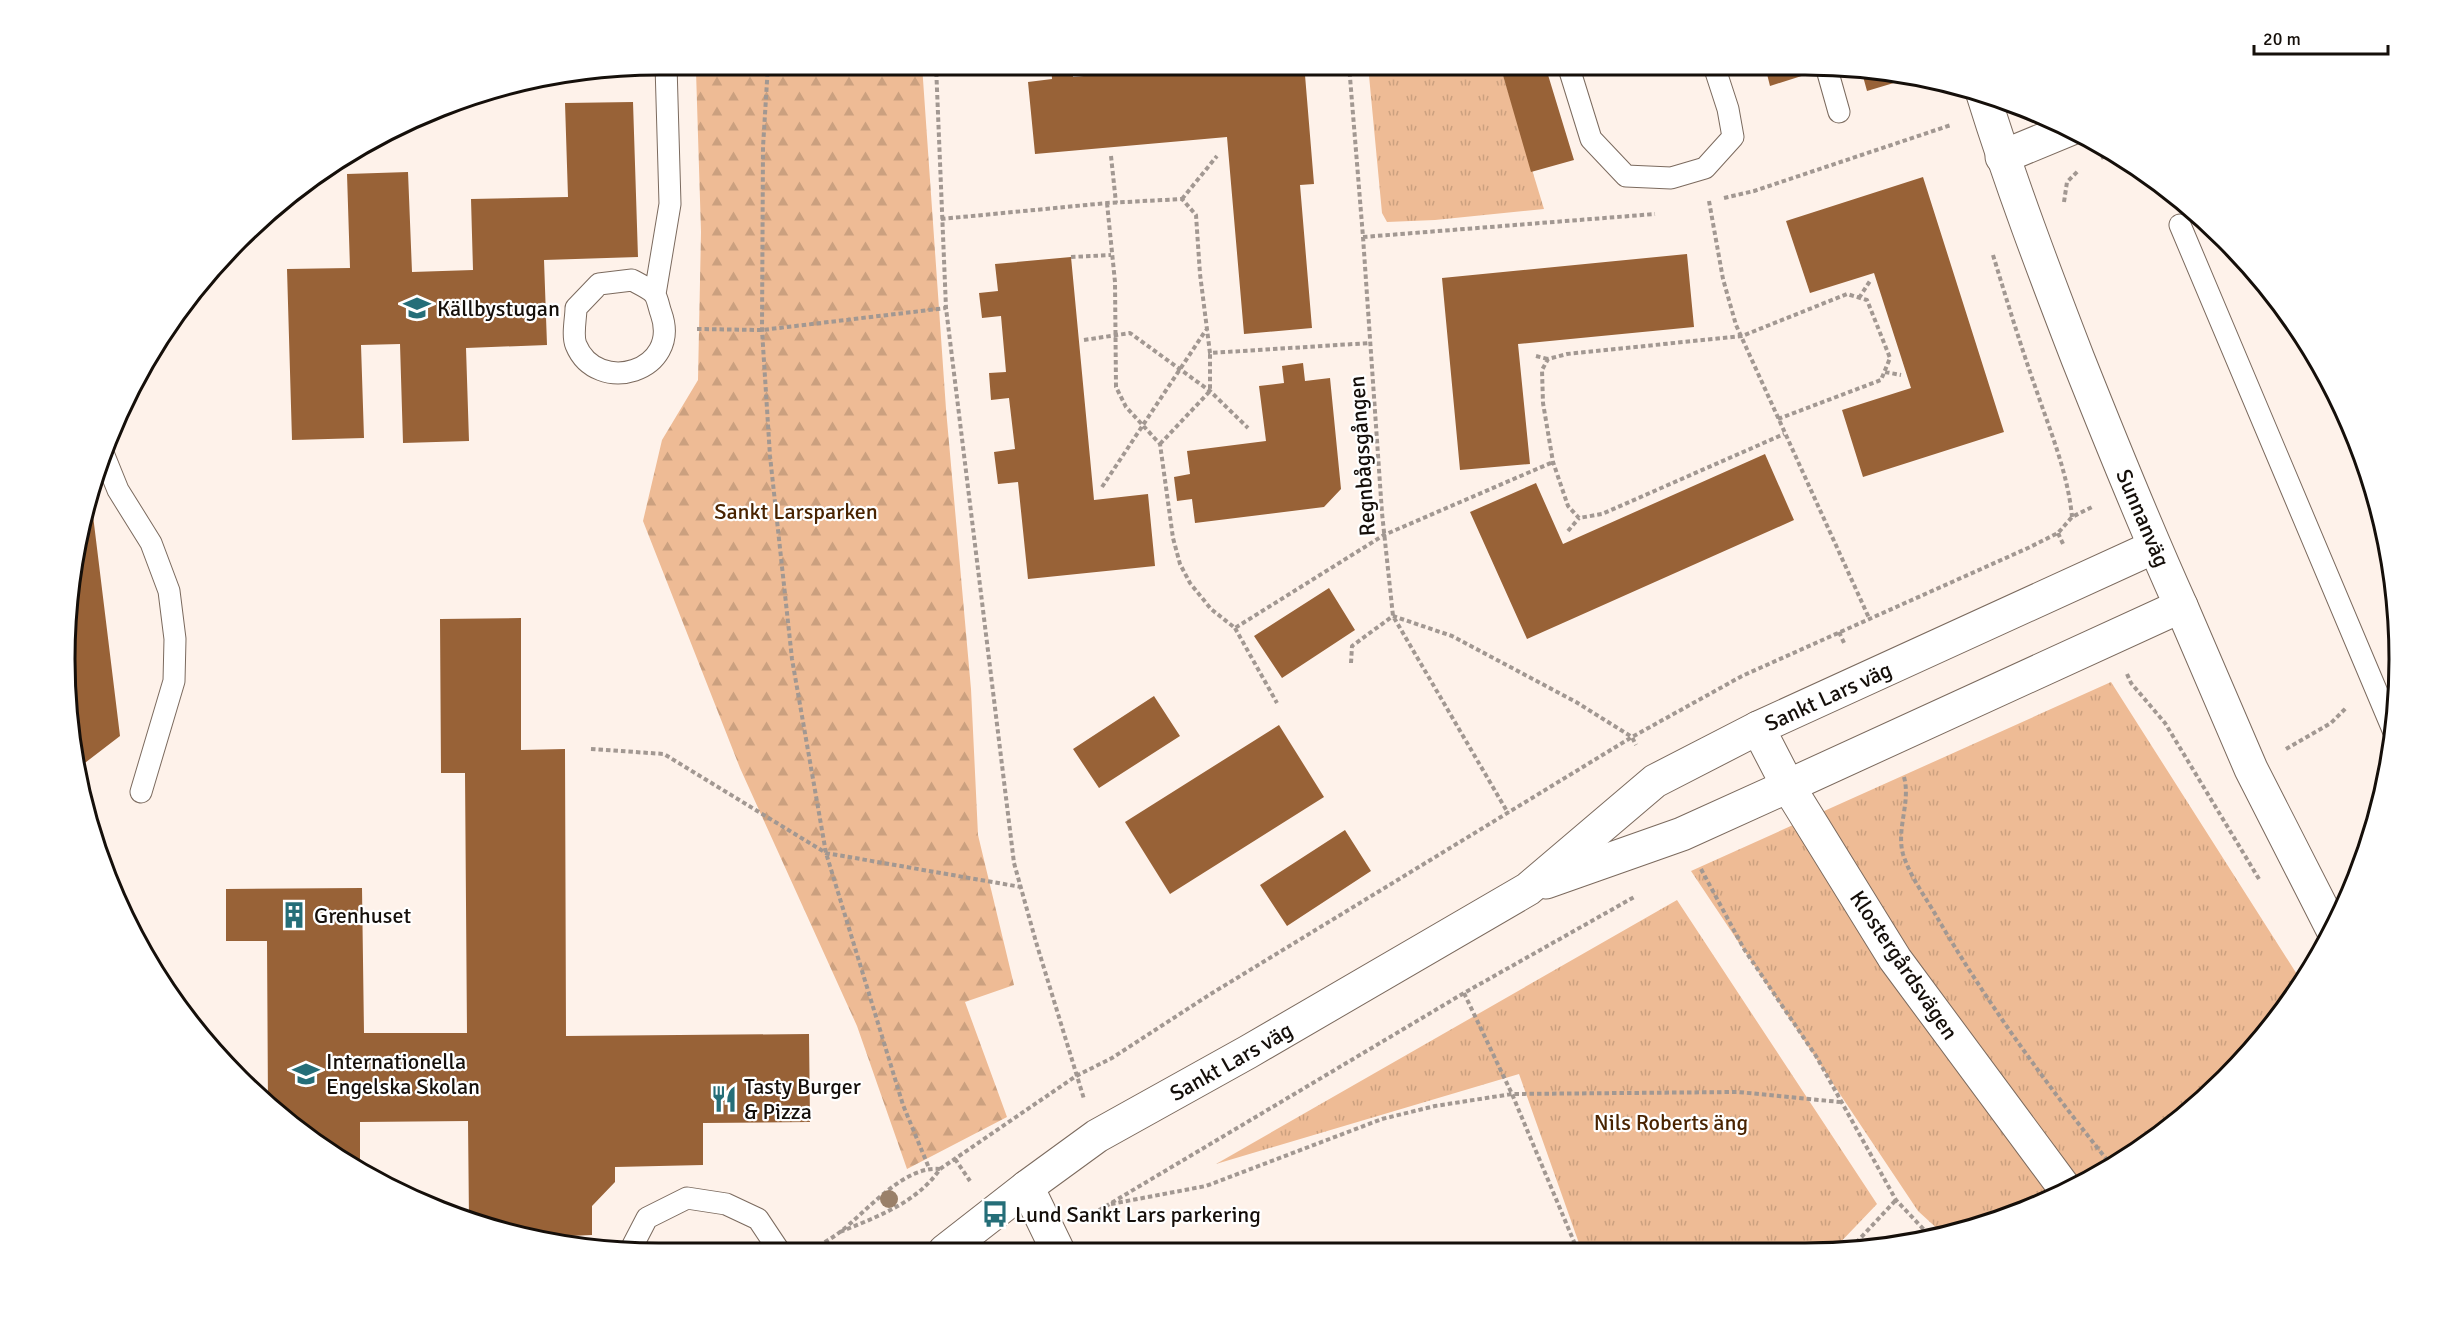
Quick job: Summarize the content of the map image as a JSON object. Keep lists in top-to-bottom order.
{
  "streets": {
    "street": ["Sunnanväg", "Sankt Lars väg", "Klostergårdsvägen"],
    "path": ["Regnbågsgången"]
  },
  "crossings": [
    ["Sunnanväg", "Sankt Lars väg"],
    ["Sankt Lars väg", "Klostergårdsvägen"]
  ],
  "parks": ["Sankt Larsparken", "Nils Roberts äng"],
  "places": {
    "school or university": ["Källbystugan", "Internationella Engelska Skolan"],
    "building": ["Grenhuset"],
    "restaurant": ["Tasty Burger & Pizza"],
    "bus stop": ["Lund Sankt Lars parkering"]
  },
  "scale_bar": "20 m"
}
